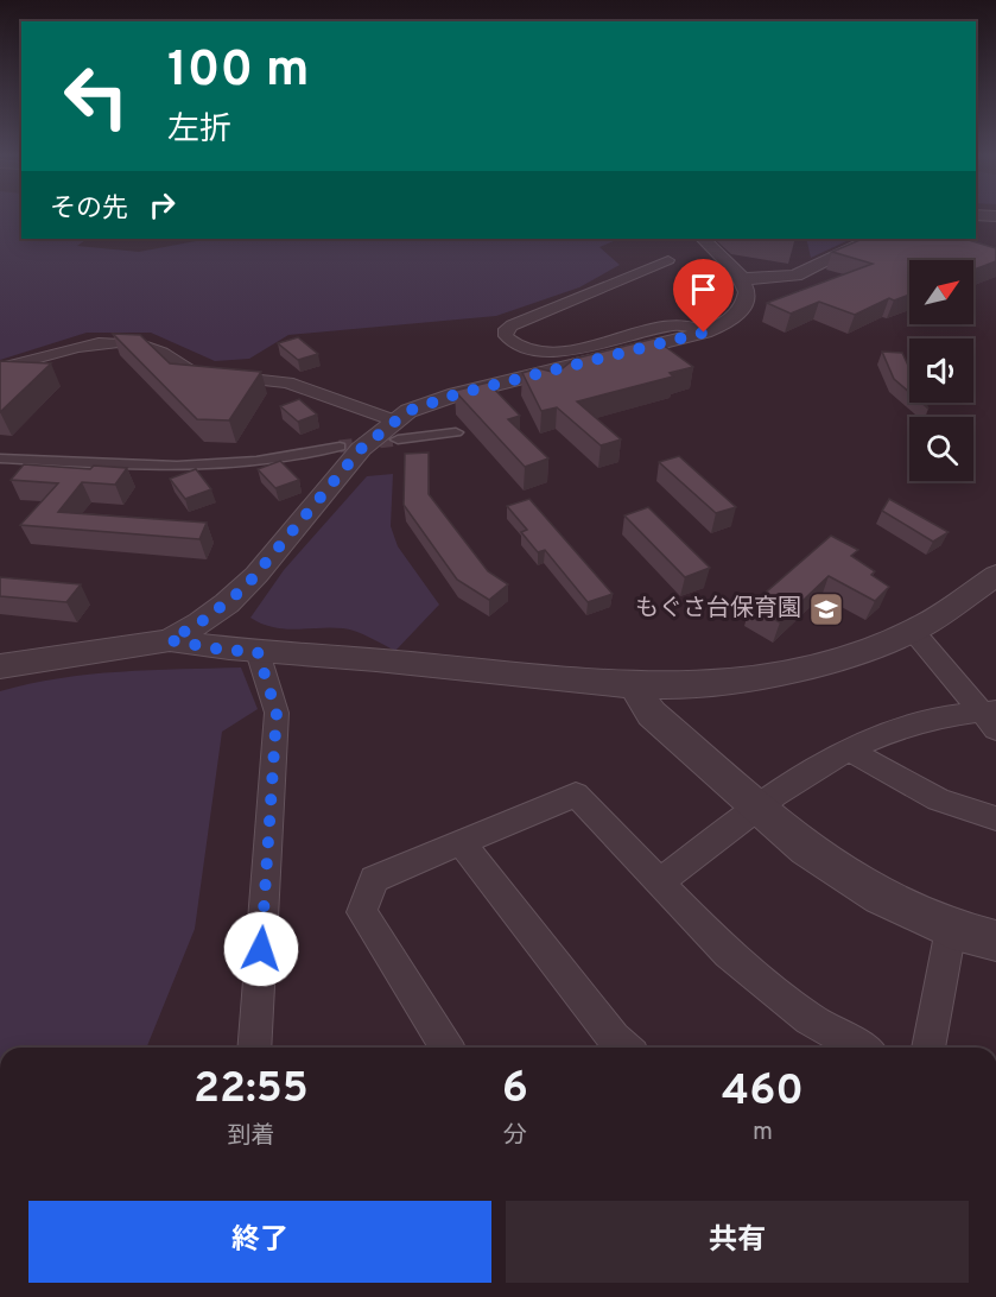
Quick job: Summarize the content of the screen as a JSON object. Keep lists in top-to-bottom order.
{
  "places": {
    "school or university": ["もぐさ台保育園"]
  },
  "north": "top right",
  "page": {
    "turn": ["100 m", "左折"],
    "then": "その先",
    "eta": [
      "22:55",
      "到着",
      "6",
      "分",
      "460",
      "m"
    ],
    "buttons": ["終了", "共有"]
  }
}
